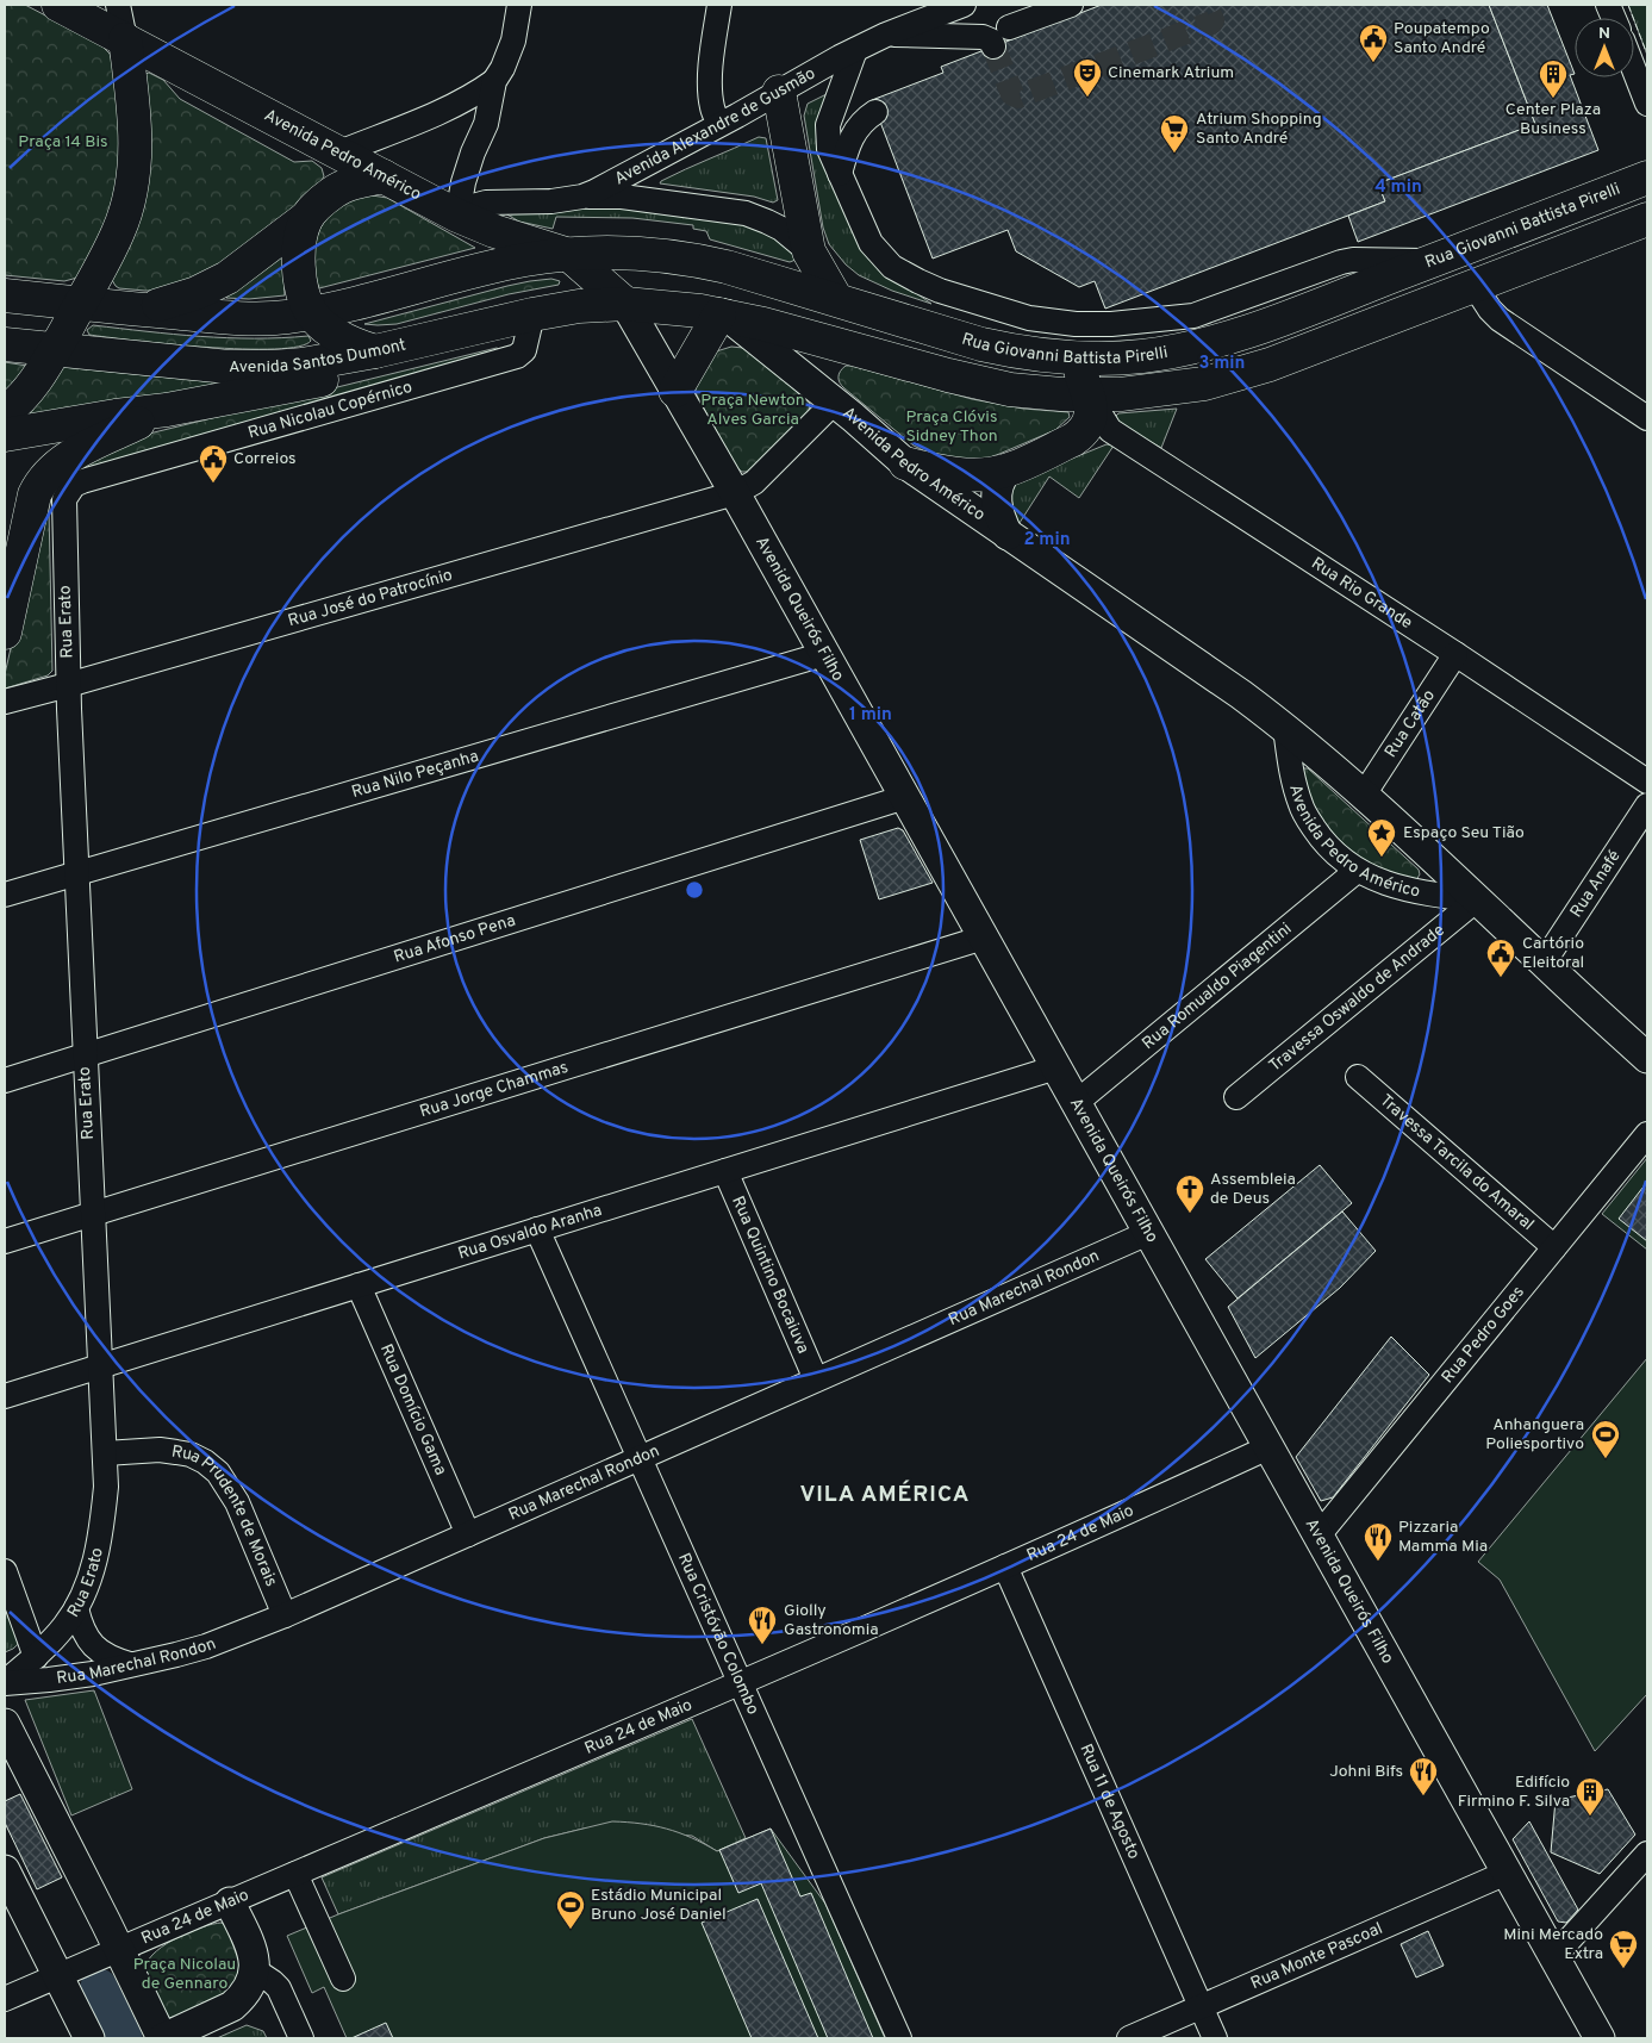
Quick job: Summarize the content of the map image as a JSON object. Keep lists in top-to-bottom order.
{
  "streets": {
    "highway": ["Avenida Pedro Américo", "Rua Giovanni Battista Pirelli", "Avenida Santos Dumont"],
    "main road": ["Avenida Queirós Filho"],
    "street": [
      "Avenida Alexandre de Gusmão",
      "Rua Nicolau Copérnico",
      "Rua Rio Grande",
      "Rua José do Patrocínio",
      "Rua Erato",
      "Rua Catão",
      "Rua Nilo Peçanha",
      "Rua Anafé",
      "Rua Afonso Pena",
      "Rua Romualdo Piagentini",
      "Travessa Oswaldo de Andrade",
      "Rua Jorge Chammas",
      "Travessa Tarcila do Amaral",
      "Rua Osvaldo Aranha",
      "Rua Quintino Bocaiuva",
      "Rua Marechal Rondon",
      "Rua Pedro Goes",
      "Rua Domício Gama",
      "Rua Prudente de Morais",
      "Rua 24 de Maio",
      "Rua Cristóvão Colombo",
      "Rua 11 de Agosto",
      "Rua Monte Pascoal"
    ]
  },
  "crossings": [
    ["Avenida Alexandre de Gusmão", "Avenida Pedro Américo"],
    ["Avenida Pedro Américo", "Rua Giovanni Battista Pirelli"],
    ["Avenida Pedro Américo", "Avenida Santos Dumont"],
    ["Avenida Pedro Américo", "Avenida Queirós Filho"],
    ["Avenida Pedro Américo", "Rua Catão"],
    ["Avenida Pedro Américo", "Rua Anafé"],
    ["Avenida Pedro Américo", "Rua Romualdo Piagentini"],
    ["Avenida Pedro Américo", "Travessa Oswaldo de Andrade"],
    ["Avenida Santos Dumont", "Rua Nicolau Copérnico"],
    ["Avenida Santos Dumont", "Avenida Queirós Filho"],
    ["Rua Nicolau Copérnico", "Rua Erato"],
    ["Rua Rio Grande", "Rua Catão"],
    ["Rua José do Patrocínio", "Avenida Queirós Filho"],
    ["Rua José do Patrocínio", "Rua Erato"],
    ["Avenida Queirós Filho", "Rua Nilo Peçanha"],
    ["Avenida Queirós Filho", "Rua Afonso Pena"],
    ["Avenida Queirós Filho", "Rua Romualdo Piagentini"],
    ["Avenida Queirós Filho", "Rua Jorge Chammas"],
    ["Avenida Queirós Filho", "Rua Osvaldo Aranha"],
    ["Avenida Queirós Filho", "Rua Marechal Rondon"],
    ["Avenida Queirós Filho", "Rua Pedro Goes"],
    ["Avenida Queirós Filho", "Rua 24 de Maio"],
    ["Avenida Queirós Filho", "Rua Monte Pascoal"],
    ["Rua Erato", "Rua Nilo Peçanha"],
    ["Rua Erato", "Rua Afonso Pena"],
    ["Rua Erato", "Rua Jorge Chammas"],
    ["Rua Erato", "Rua Osvaldo Aranha"],
    ["Rua Erato", "Rua Marechal Rondon"],
    ["Rua Erato", "Rua Prudente de Morais"],
    ["Travessa Tarcila do Amaral", "Rua Pedro Goes"],
    ["Rua Osvaldo Aranha", "Rua Quintino Bocaiuva"],
    ["Rua Osvaldo Aranha", "Rua Domício Gama"],
    ["Rua Osvaldo Aranha", "Rua Cristóvão Colombo"],
    ["Rua Quintino Bocaiuva", "Rua Marechal Rondon"],
    ["Rua Marechal Rondon", "Rua Domício Gama"],
    ["Rua Marechal Rondon", "Rua Prudente de Morais"],
    ["Rua Marechal Rondon", "Rua Cristóvão Colombo"],
    ["Rua 24 de Maio", "Rua Cristóvão Colombo"],
    ["Rua 24 de Maio", "Rua 11 de Agosto"],
    ["Rua 11 de Agosto", "Rua Monte Pascoal"]
  ],
  "districts": ["VILA AMÉRICA"],
  "parks": [
    "Praça 14 Bis",
    "Praça Newton Alves Garcia",
    "Praça Clóvis Sidney Thon",
    "Praça Nicolau de Gennaro"
  ],
  "places": {
    "public building": ["Poupatempo Santo André", "Correios", "Cartório Eleitoral"],
    "theatre": ["Cinemark Atrium"],
    "building": ["Center Plaza Business", "Edifício Firmino F. Silva"],
    "supermarket": ["Atrium Shopping Santo André", "Mini Mercado Extra"],
    "place": ["Espaço Seu Tião"],
    "church": ["Assembleia de Deus"],
    "sports": ["Anhanguera Poliesportivo", "Estádio Municipal Bruno José Daniel"],
    "restaurant": ["Pizzaria Mamma Mia", "Giolly Gastronomia", "Johni Bifs"]
  },
  "north": "top",
  "rings": [
    "4 min",
    "3 min",
    "2 min",
    "1 min"
  ]
}
